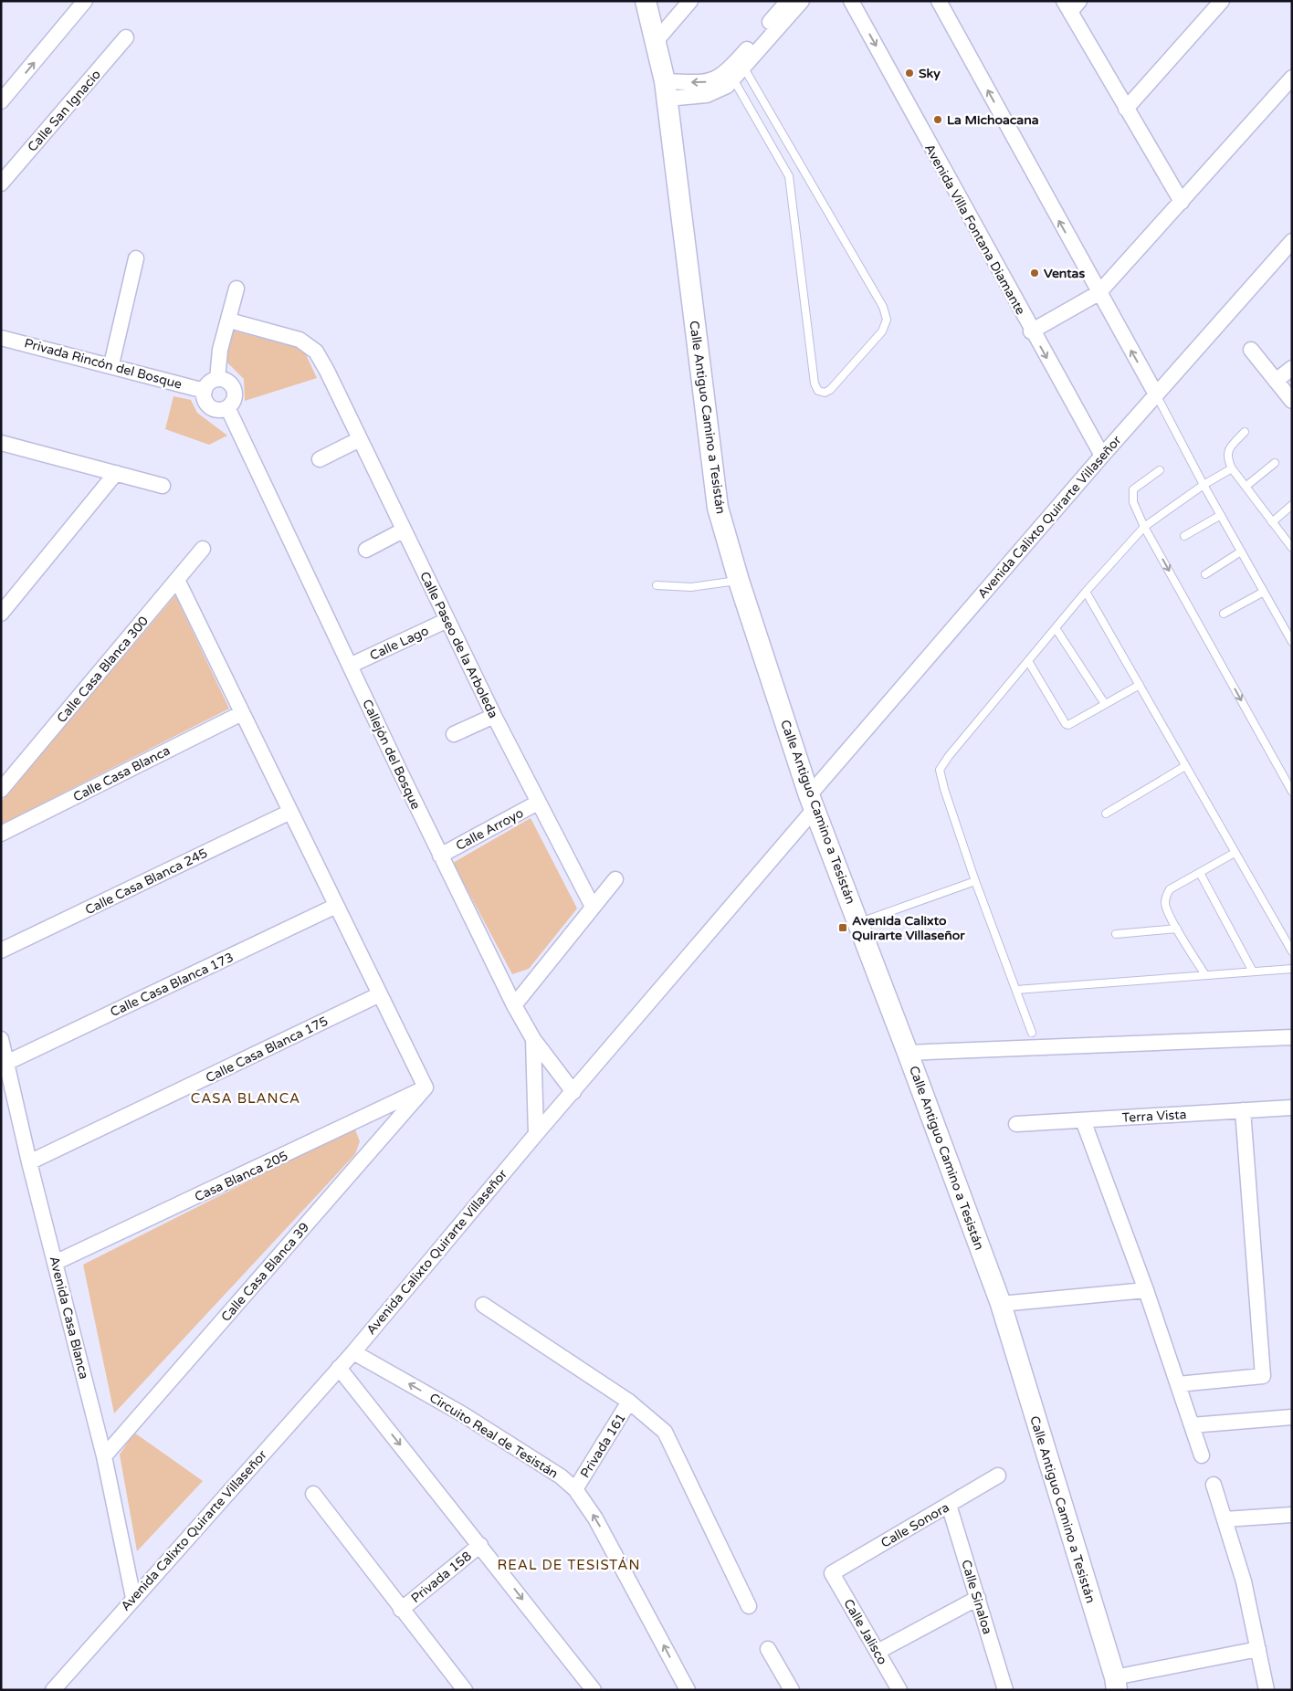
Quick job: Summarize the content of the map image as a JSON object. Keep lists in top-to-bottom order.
{
  "streets": {
    "street": [
      "Calle San Ignacio",
      "Avenida Villa Fontana Diamante",
      "Privada Rincón del Bosque",
      "Calle Antiguo Camino a Tesistán",
      "Avenida Calixto Quirarte Villaseñor",
      "Calle Lago",
      "Calle Paseo de la Arboleda",
      "Calle Casa Blanca 300",
      "Callejón del Bosque",
      "Calle Casa Blanca",
      "Calle Arroyo",
      "Calle Casa Blanca 245",
      "Calle Casa Blanca 173",
      "Calle Casa Blanca 175",
      "Terra Vista",
      "Casa Blanca 205",
      "Calle Casa Blanca 39",
      "Avenida Casa Blanca",
      "Circuito Real de Tesistán",
      "Privada 161",
      "Calle Sonora",
      "Privada 158",
      "Calle Sinaloa",
      "Calle Jalisco"
    ]
  },
  "crossings": [
    ["Avenida Villa Fontana Diamante", "Avenida Calixto Quirarte Villaseñor"],
    ["Privada Rincón del Bosque", "Callejón del Bosque"],
    ["Calle Antiguo Camino a Tesistán", "Avenida Calixto Quirarte Villaseñor"],
    ["Avenida Calixto Quirarte Villaseñor", "Callejón del Bosque"],
    ["Avenida Calixto Quirarte Villaseñor", "Avenida Casa Blanca"],
    ["Avenida Calixto Quirarte Villaseñor", "Circuito Real de Tesistán"],
    ["Calle Lago", "Calle Paseo de la Arboleda"],
    ["Calle Lago", "Callejón del Bosque"],
    ["Calle Paseo de la Arboleda", "Calle Arroyo"],
    ["Callejón del Bosque", "Calle Arroyo"],
    ["Calle Casa Blanca 173", "Avenida Casa Blanca"],
    ["Calle Casa Blanca 175", "Avenida Casa Blanca"],
    ["Casa Blanca 205", "Calle Casa Blanca 39"],
    ["Casa Blanca 205", "Avenida Casa Blanca"],
    ["Calle Casa Blanca 39", "Avenida Casa Blanca"],
    ["Circuito Real de Tesistán", "Privada 161"],
    ["Calle Sonora", "Calle Sinaloa"],
    ["Calle Sonora", "Calle Jalisco"]
  ],
  "districts": ["CASA BLANCA", "REAL DE TESISTÁN"],
  "places": {
    "other": ["Sky", "La Michoacana", "Ventas"],
    "transit": ["Avenida Calixto Quirarte Villaseñor"]
  }
}
